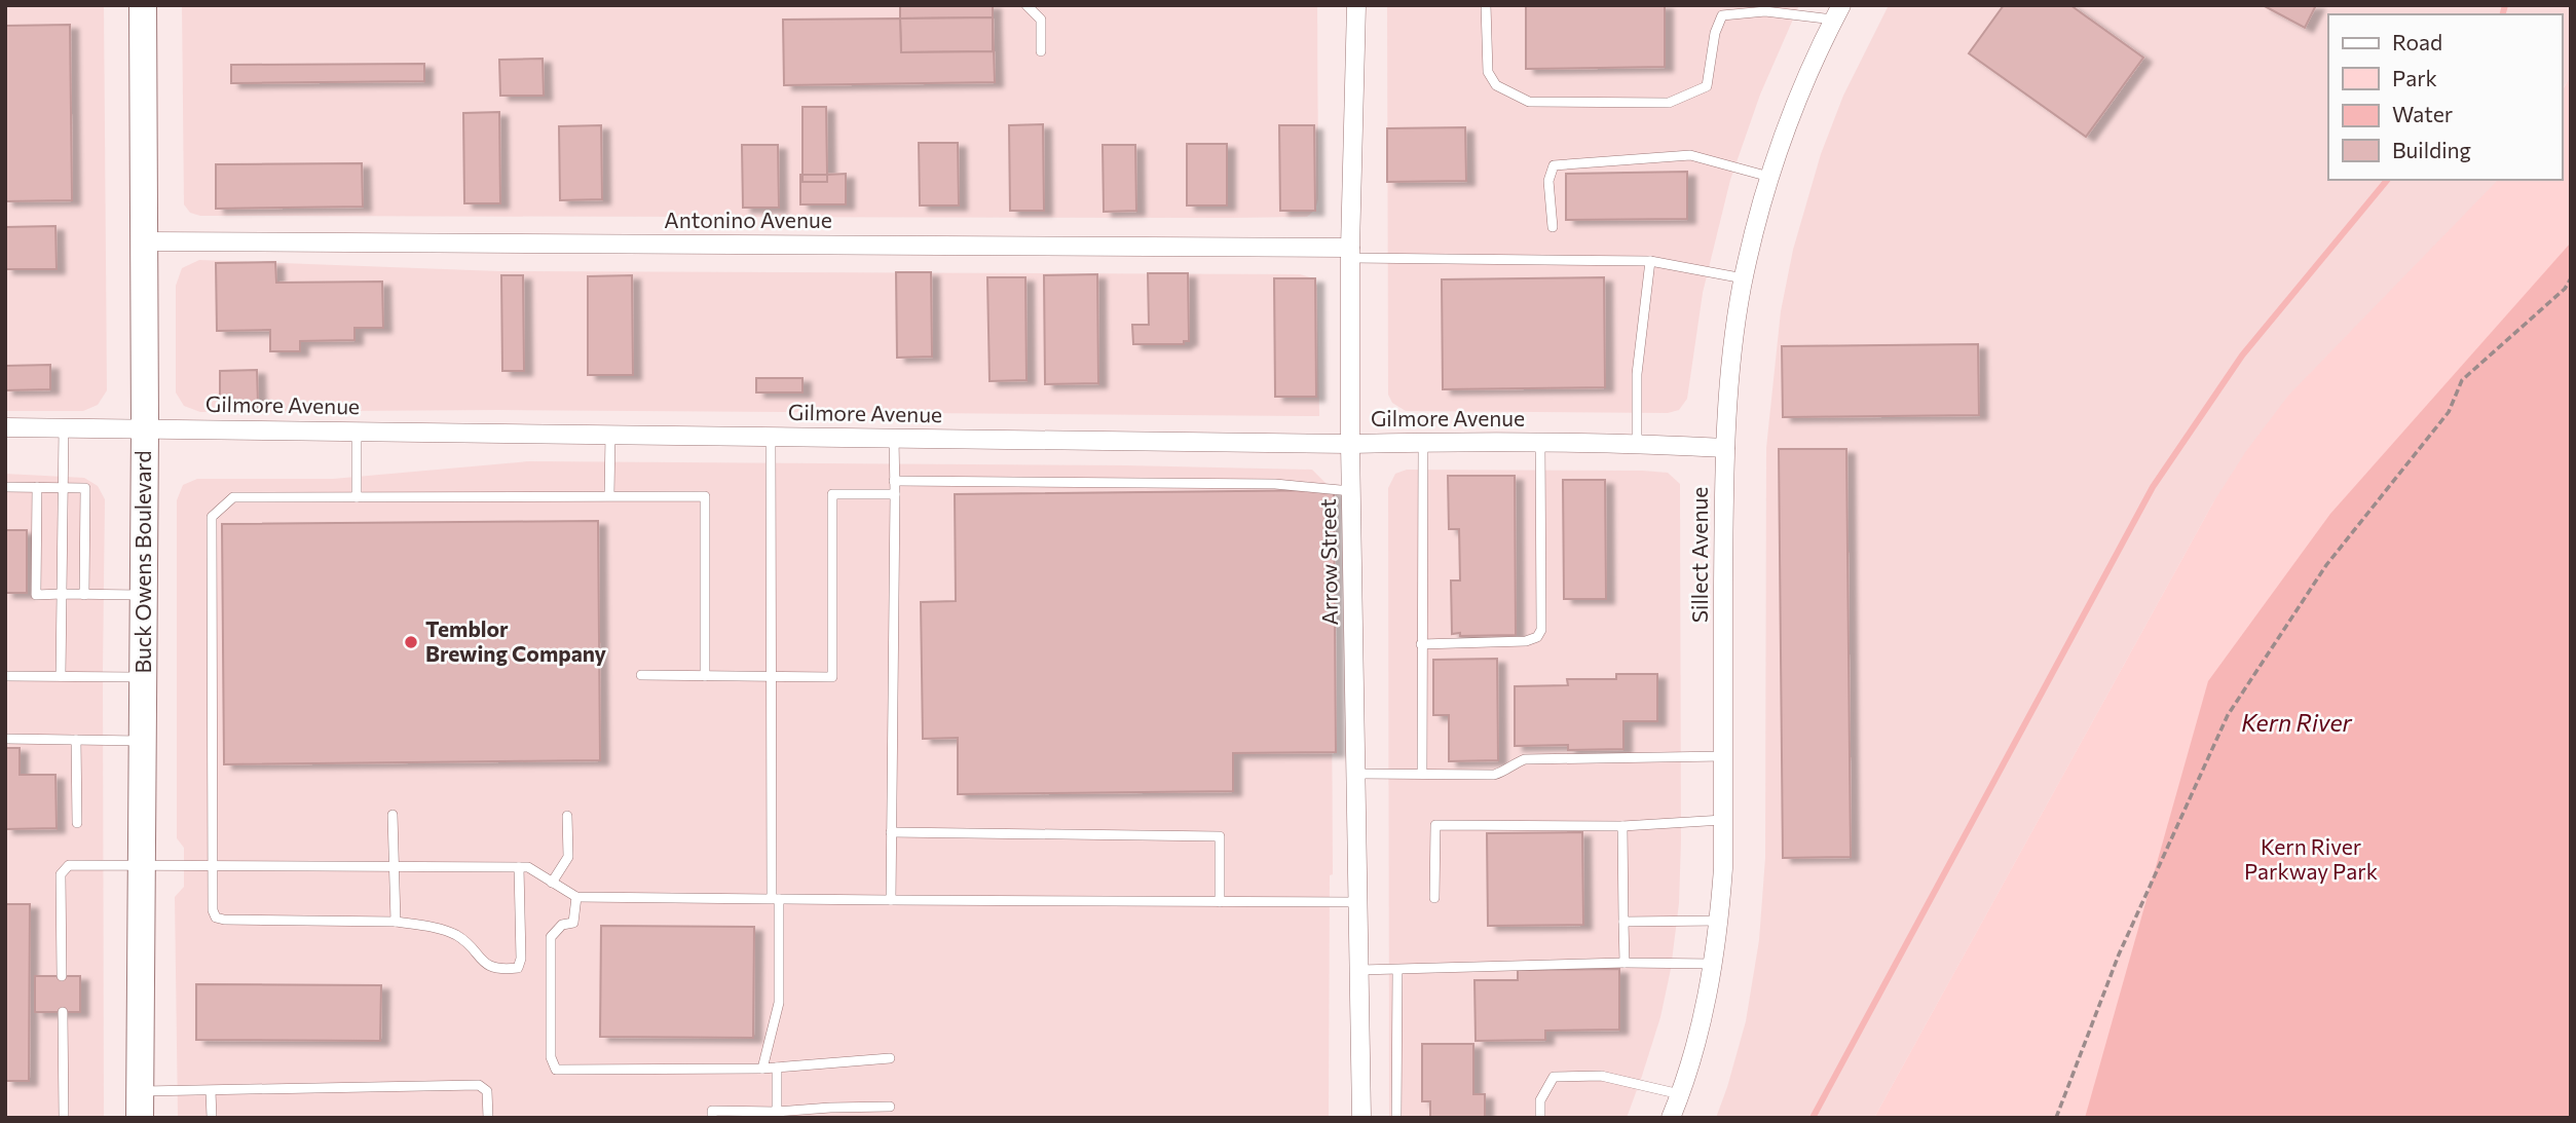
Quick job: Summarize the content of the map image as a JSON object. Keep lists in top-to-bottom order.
{
  "streets": {
    "main road": ["Buck Owens Boulevard"],
    "street": [
      "Antonino Avenue",
      "Gilmore Avenue",
      "Sillect Avenue",
      "Arrow Street"
    ]
  },
  "crossings": [
    ["Antonino Avenue", "Buck Owens Boulevard"],
    ["Antonino Avenue", "Arrow Street"],
    ["Gilmore Avenue", "Sillect Avenue"],
    ["Gilmore Avenue", "Buck Owens Boulevard"],
    ["Gilmore Avenue", "Arrow Street"]
  ],
  "water": ["Kern River"],
  "parks": ["Kern River Parkway Park"],
  "places": ["Temblor Brewing Company"],
  "legend": [
    "Road",
    "Park",
    "Water",
    "Building"
  ]
}
